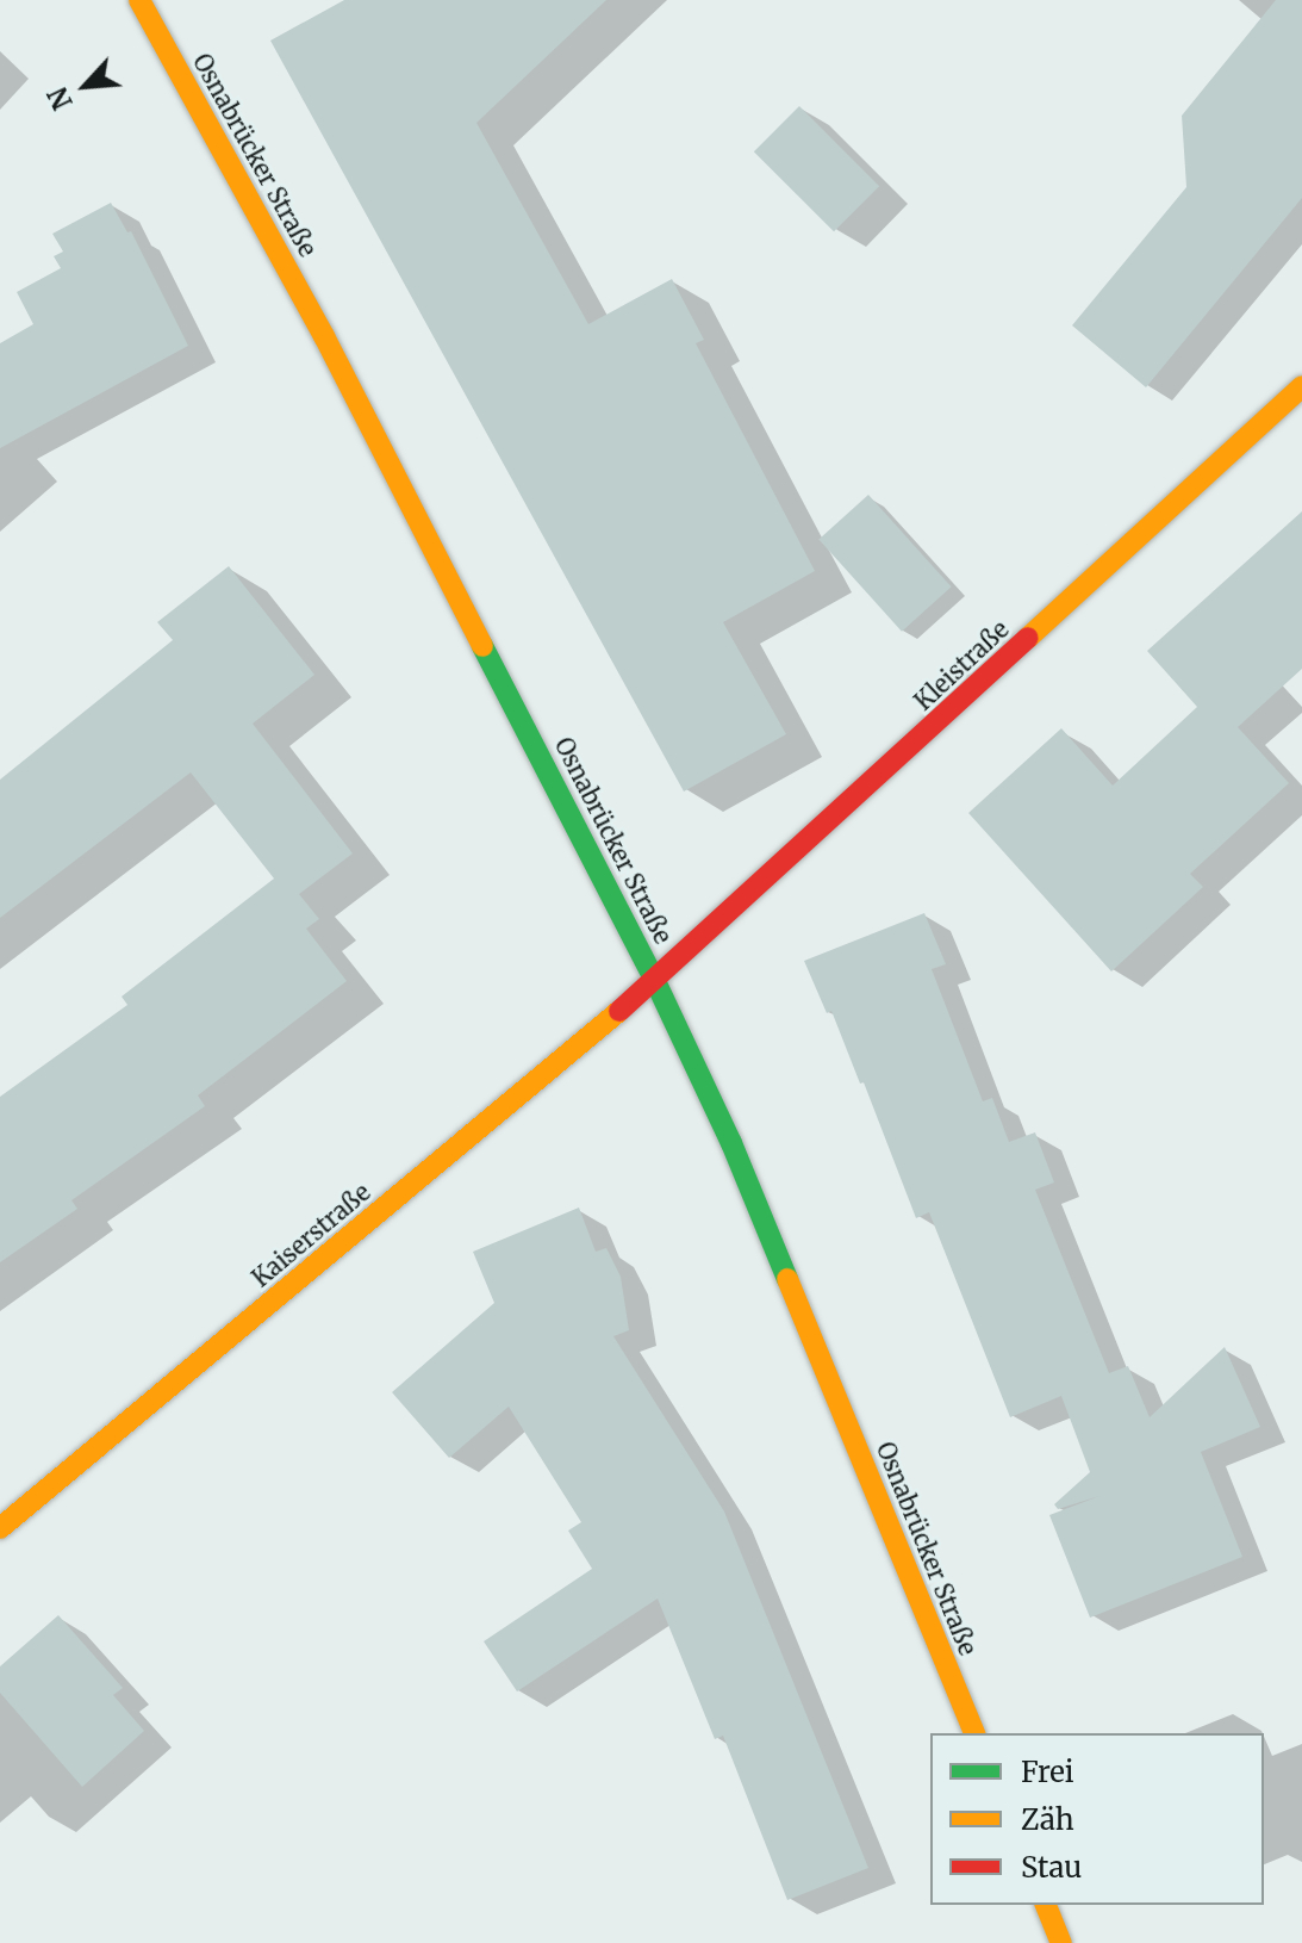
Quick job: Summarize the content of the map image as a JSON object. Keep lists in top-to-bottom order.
{
  "streets": {
    "street": ["Osnabrücker Straße", "Kleistraße", "Kaiserstraße"]
  },
  "crossings": [
    ["Osnabrücker Straße", "Kleistraße"],
    ["Osnabrücker Straße", "Kaiserstraße"],
    ["Kleistraße", "Kaiserstraße"]
  ],
  "legend": ["Frei", "Zäh", "Stau"],
  "north": "bottom left"
}
